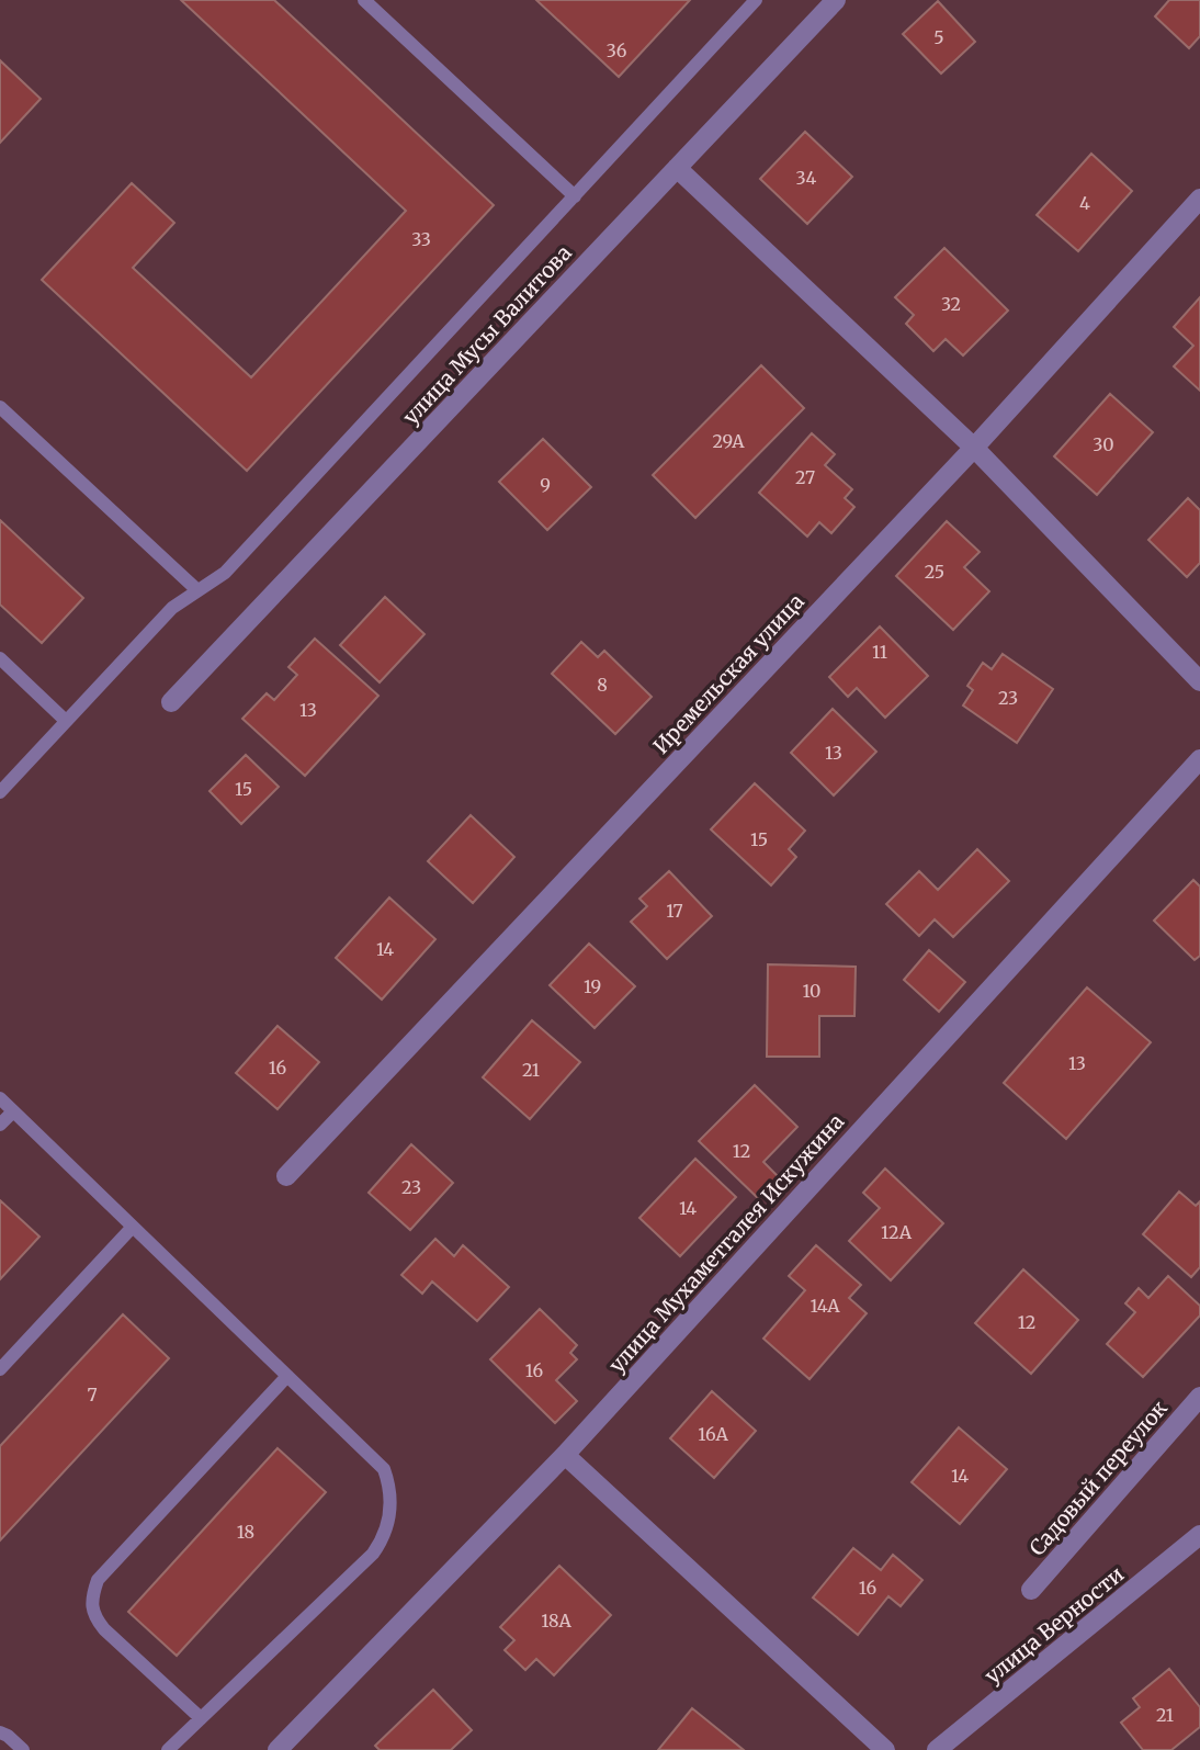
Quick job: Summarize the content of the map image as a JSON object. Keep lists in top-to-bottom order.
{
  "streets": {
    "street": [
      "улица Мусы Валитова",
      "Иремельская улица",
      "улица Мухаметгалея Искужина",
      "Садовый переулок",
      "улица Верности"
    ]
  },
  "house_numbers": [
    "5",
    "36",
    "34",
    "4",
    "33",
    "32",
    "29А",
    "30",
    "27",
    "9",
    "25",
    "11",
    "8",
    "23",
    "13",
    "13",
    "15",
    "15",
    "17",
    "14",
    "19",
    "10",
    "13",
    "16",
    "21",
    "12",
    "23",
    "14",
    "12А",
    "14А",
    "12",
    "16",
    "7",
    "16А",
    "14",
    "18",
    "16",
    "18А",
    "21"
  ]
}
